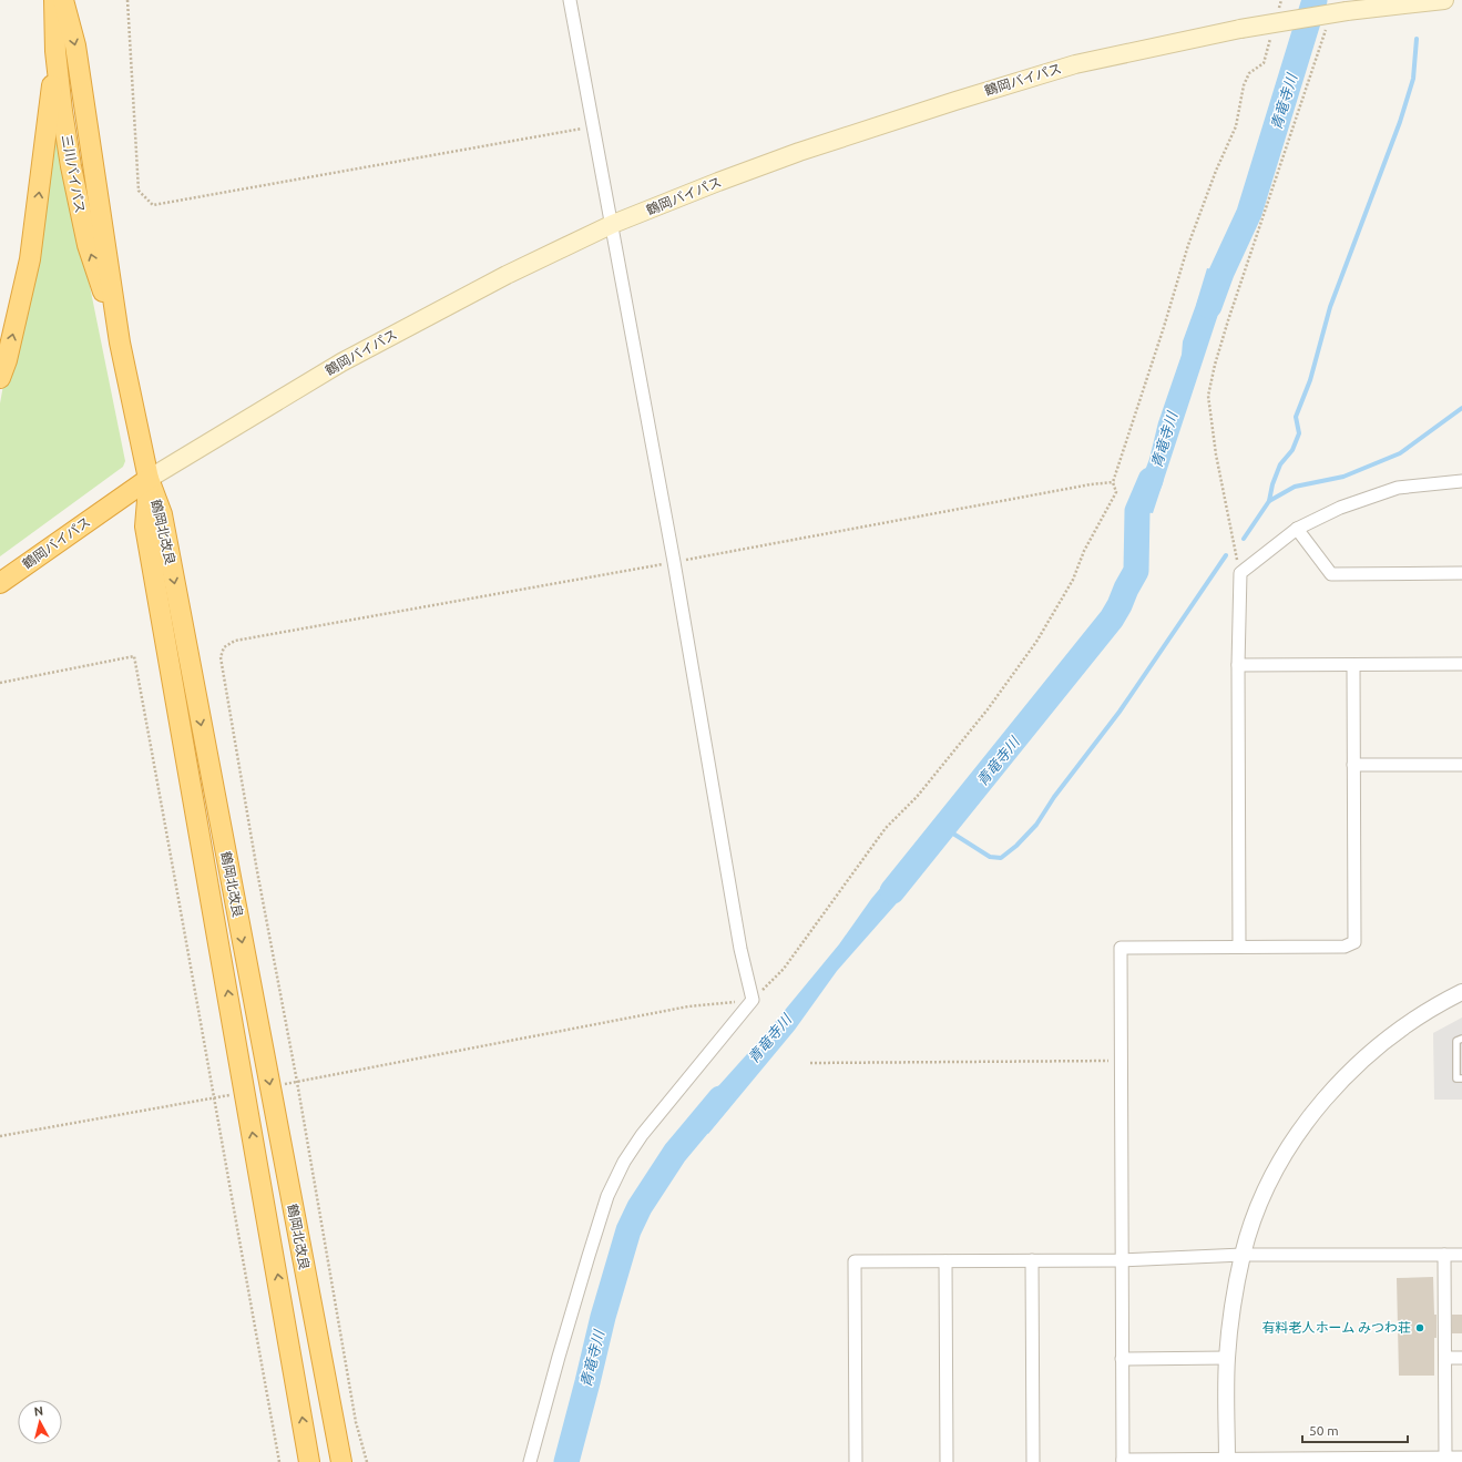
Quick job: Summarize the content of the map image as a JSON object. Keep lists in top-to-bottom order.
{
  "streets": {
    "highway": ["鶴岡バイパス", "三川バイパス", "鶴岡北改良"]
  },
  "crossings": [
    ["鶴岡バイパス", "三川バイパス"],
    ["鶴岡バイパス", "鶴岡北改良"],
    ["三川バイパス", "鶴岡北改良"]
  ],
  "water": ["青竜寺川"],
  "places": ["有料老人ホーム みつわ荘"],
  "scale_bar": "50 m",
  "north": "top"
}
